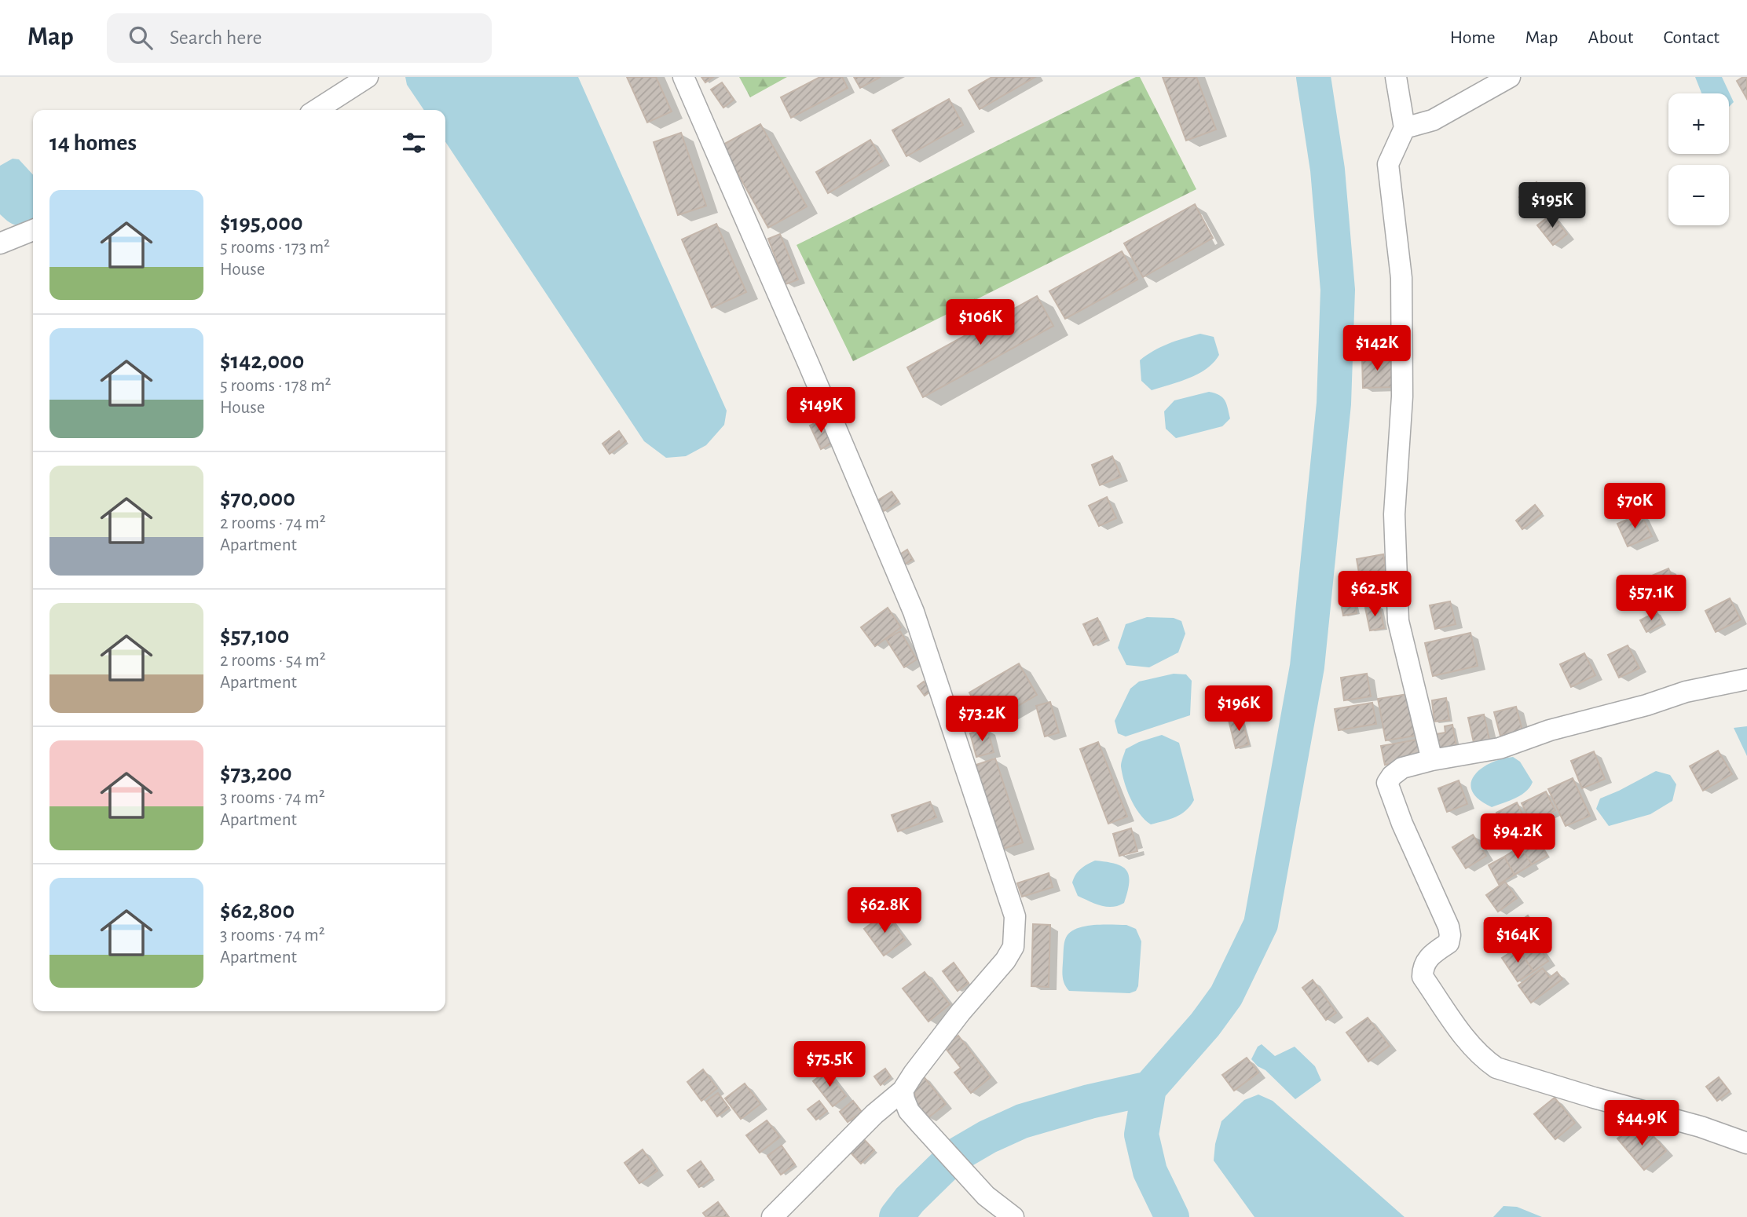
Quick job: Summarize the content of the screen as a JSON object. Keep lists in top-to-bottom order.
{
  "page": {
    "header": "Map",
    "search": "Search here",
    "nav": [
      "Home",
      "Map",
      "About",
      "Contact"
    ],
    "map_buttons": ["+", "−"],
    "heading": "14 homes",
    "list": [
      {
        "name": "$195,000",
        "note": "5 rooms · 173 m² · House"
      },
      {
        "name": "$142,000",
        "note": "5 rooms · 178 m² · House"
      },
      {
        "name": "$70,000",
        "note": "2 rooms · 74 m² · Apartment"
      },
      {
        "name": "$57,100",
        "note": "2 rooms · 54 m² · Apartment"
      },
      {
        "name": "$73,200",
        "note": "3 rooms · 74 m² · Apartment"
      },
      {
        "name": "$62,800",
        "note": "3 rooms · 74 m² · Apartment"
      }
    ],
    "price": [
      "$195K",
      "$106K",
      "$142K",
      "$149K",
      "$70K",
      "$62.5K",
      "$57.1K",
      "$196K",
      "$73.2K",
      "$94.2K",
      "$62.8K",
      "$164K",
      "$75.5K",
      "$44.9K"
    ]
  }
}
